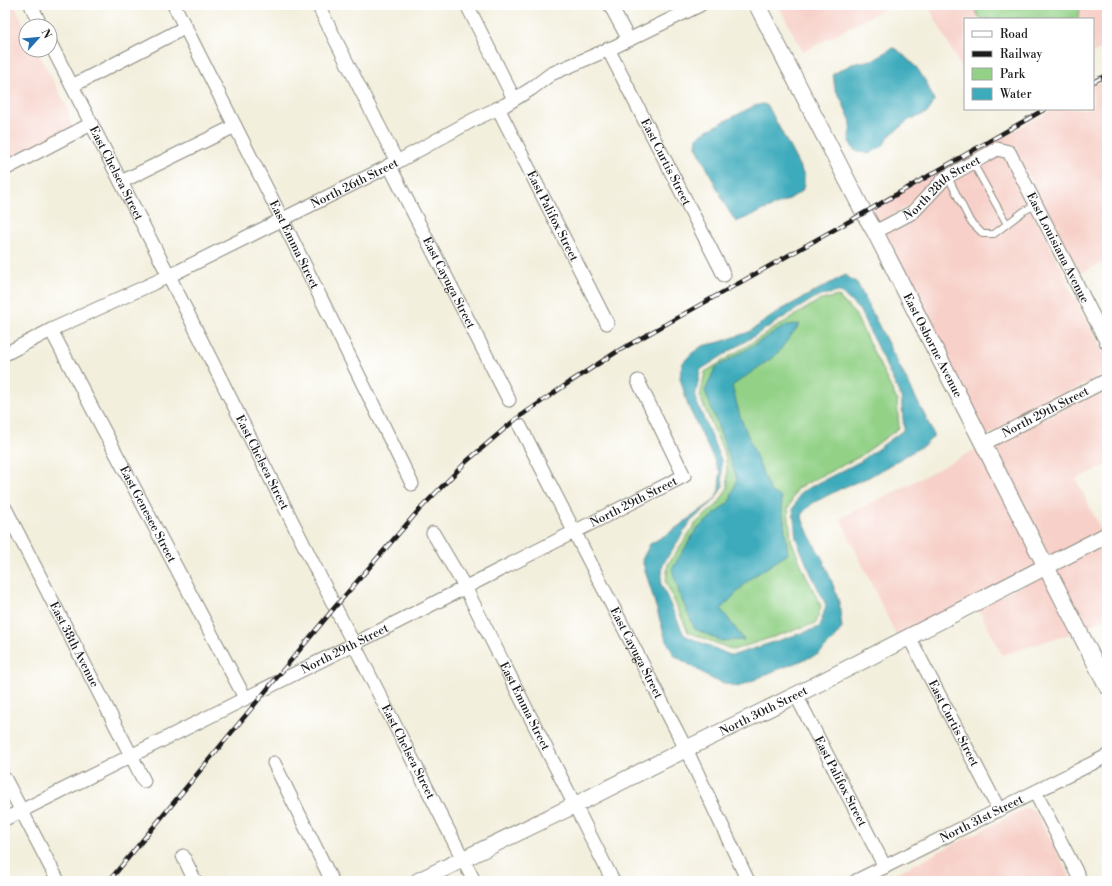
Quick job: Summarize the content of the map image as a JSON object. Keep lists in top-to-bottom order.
{
  "streets": {
    "street": [
      "East Curtis Street",
      "East Chelsea Street",
      "North 26th Street",
      "North 28th Street",
      "East Palifox Street",
      "East Emma Street",
      "East Louisiana Avenue",
      "East Cayuga Street",
      "East Osborne Avenue",
      "North 29th Street",
      "East Genesee Street",
      "East 38th Avenue",
      "North 30th Street",
      "North 31st Street"
    ]
  },
  "crossings": [
    ["East Curtis Street", "North 26th Street"],
    ["East Curtis Street", "North 30th Street"],
    ["East Curtis Street", "North 31st Street"],
    ["East Chelsea Street", "North 26th Street"],
    ["East Chelsea Street", "North 29th Street"],
    ["East Chelsea Street", "North 30th Street"],
    ["North 26th Street", "East Palifox Street"],
    ["North 26th Street", "East Emma Street"],
    ["North 26th Street", "East Cayuga Street"],
    ["North 26th Street", "East Genesee Street"],
    ["North 28th Street", "East Louisiana Avenue"],
    ["North 28th Street", "East Osborne Avenue"],
    ["East Palifox Street", "North 30th Street"],
    ["East Palifox Street", "North 31st Street"],
    ["East Emma Street", "North 29th Street"],
    ["East Emma Street", "North 30th Street"],
    ["East Cayuga Street", "North 29th Street"],
    ["East Cayuga Street", "North 30th Street"],
    ["East Osborne Avenue", "North 29th Street"],
    ["East Osborne Avenue", "North 30th Street"],
    ["North 29th Street", "East Genesee Street"],
    ["North 29th Street", "East 38th Avenue"]
  ],
  "legend": [
    "Road",
    "Railway",
    "Park",
    "Water"
  ],
  "north": "top right"
}
